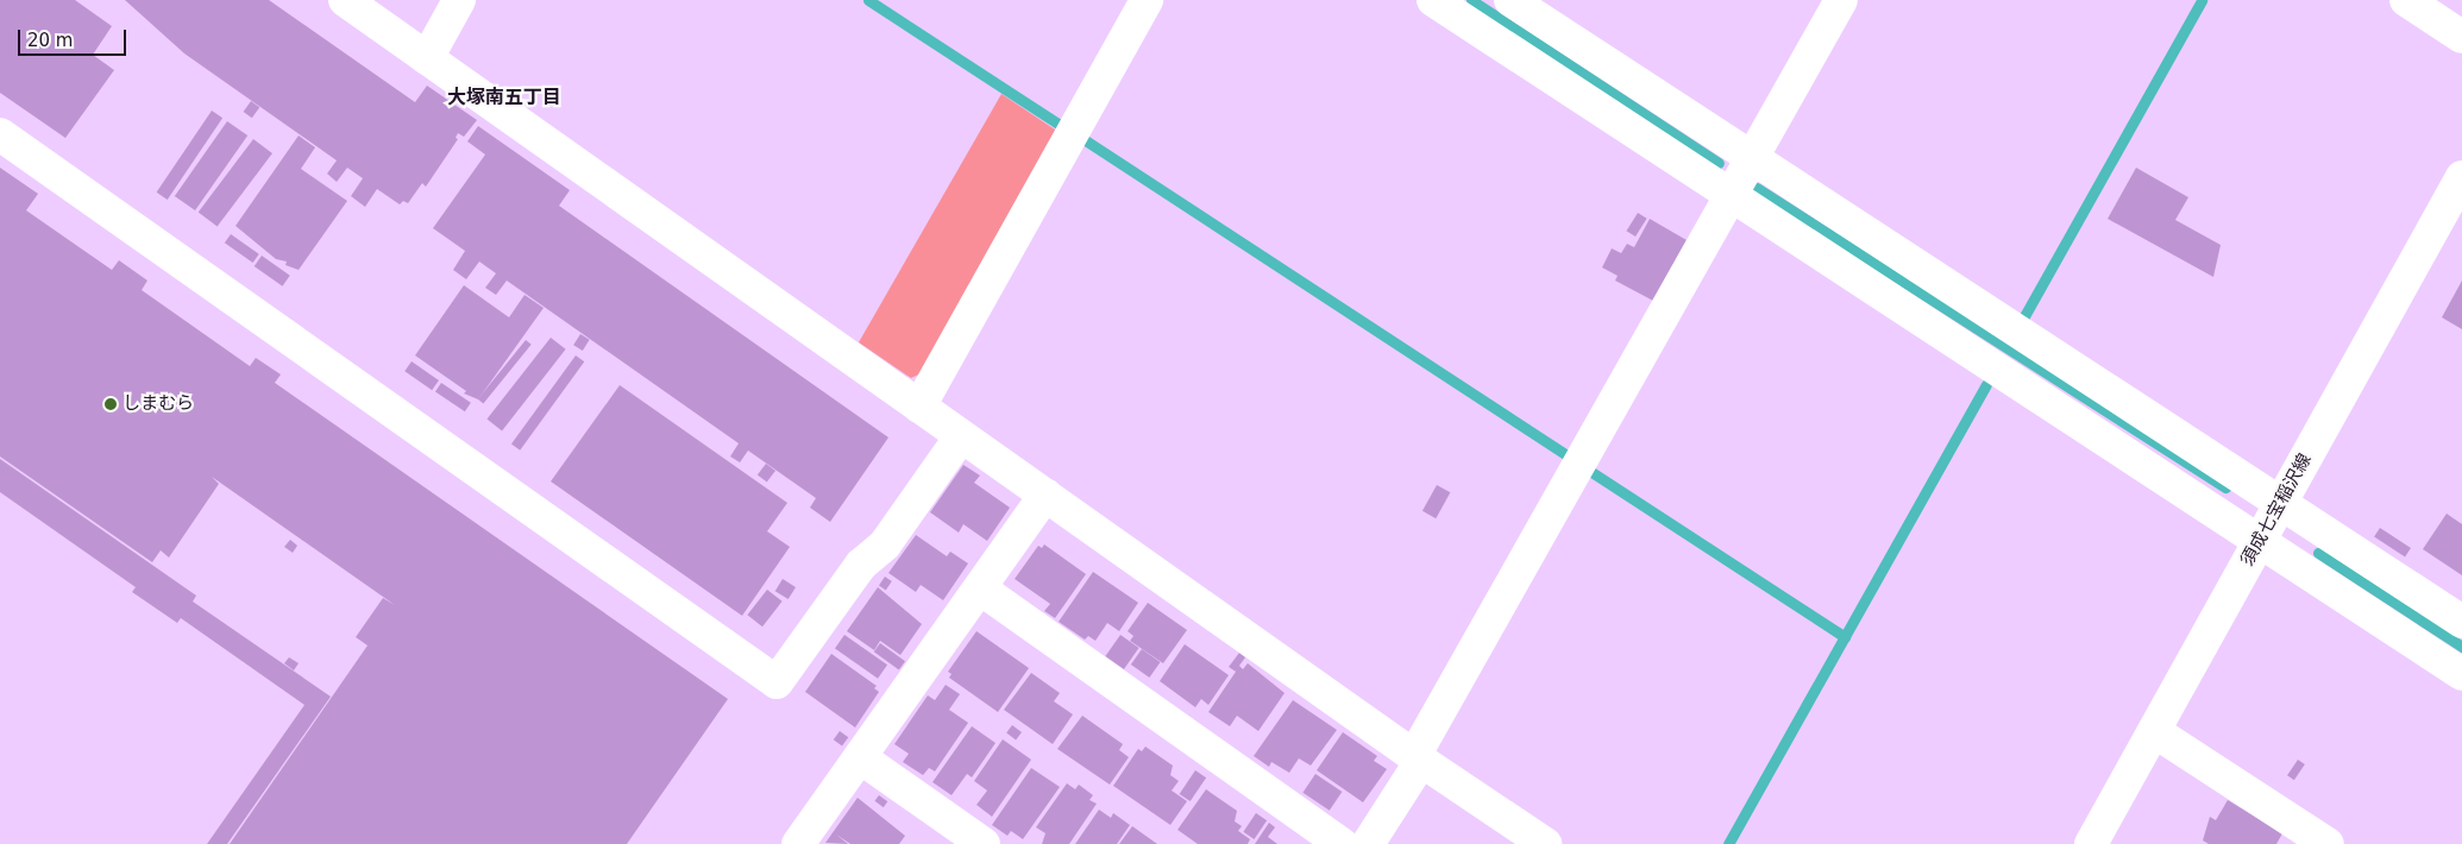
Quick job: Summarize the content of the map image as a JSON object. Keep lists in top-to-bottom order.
{
  "streets": {
    "street": ["須成七宝稲沢線"]
  },
  "districts": ["大塚南五丁目"],
  "places": ["しまむら"],
  "scale_bar": "20 m"
}
